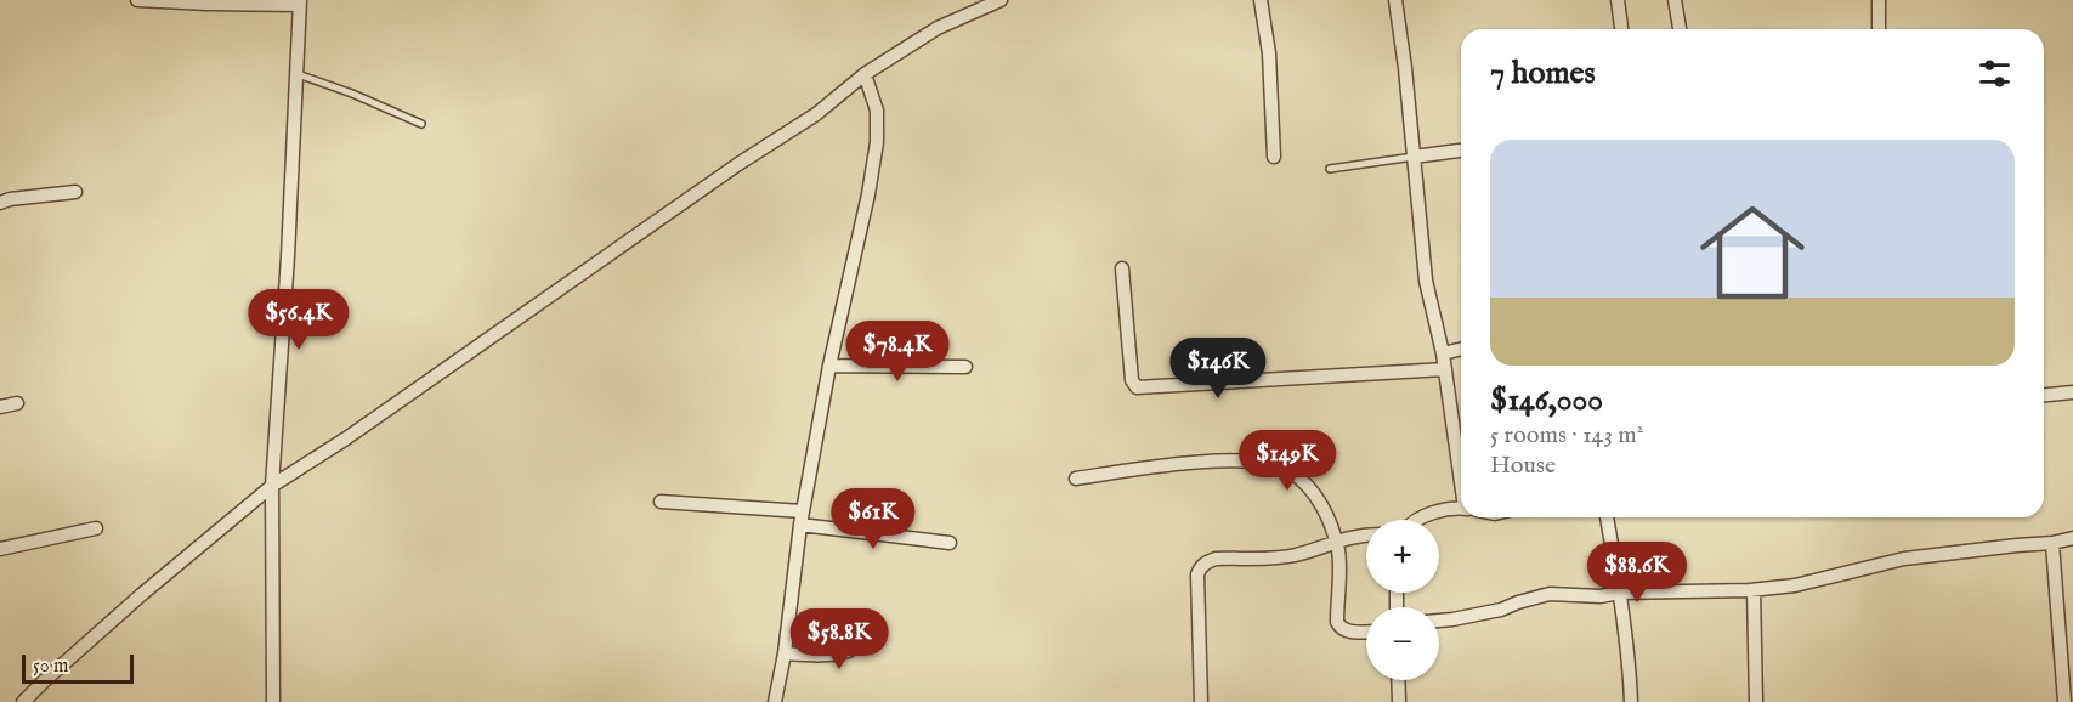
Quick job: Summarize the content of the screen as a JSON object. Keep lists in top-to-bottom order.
{
  "scale_bar": "50 m",
  "page": {
    "heading": "7 homes",
    "list": [
      {
        "name": "$146,000",
        "note": "5 rooms · 143 m² · House"
      }
    ],
    "price": [
      "$56.4K",
      "$78.4K",
      "$146K",
      "$149K",
      "$61K",
      "$88.6K",
      "$58.8K"
    ],
    "map_buttons": ["+", "−"],
    "scale": "50 m"
  }
}
